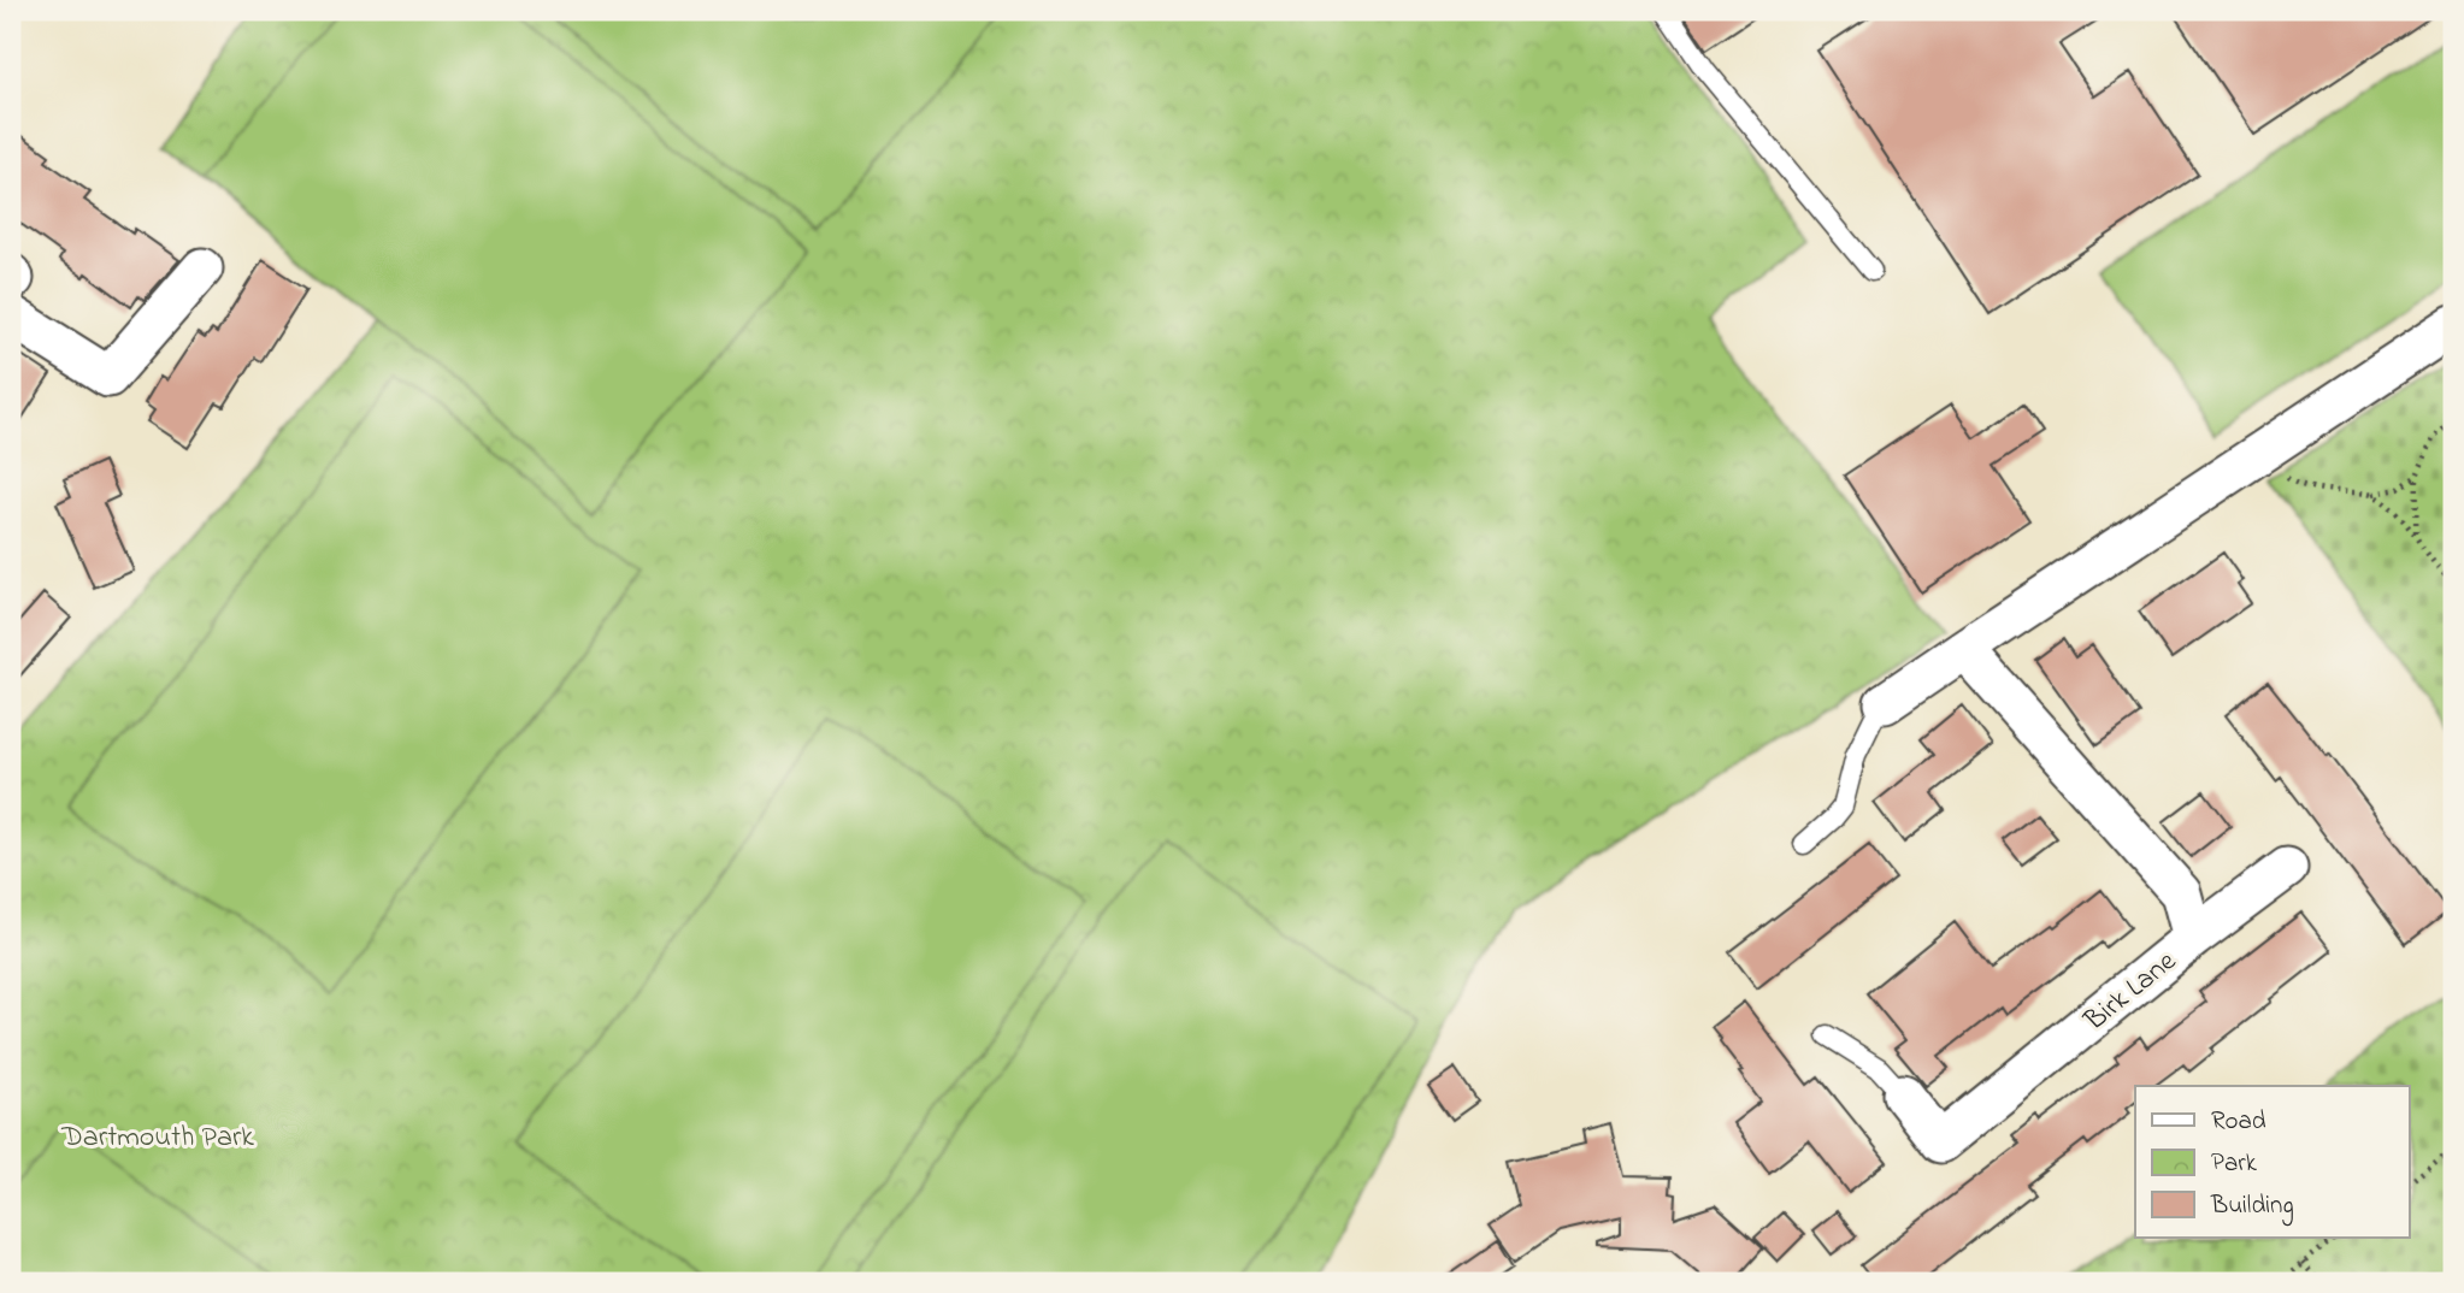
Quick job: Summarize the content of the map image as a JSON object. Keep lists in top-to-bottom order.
{
  "streets": {
    "street": ["Birk Lane"]
  },
  "parks": ["Dartmouth Park"],
  "legend": ["Road", "Park", "Building"]
}
